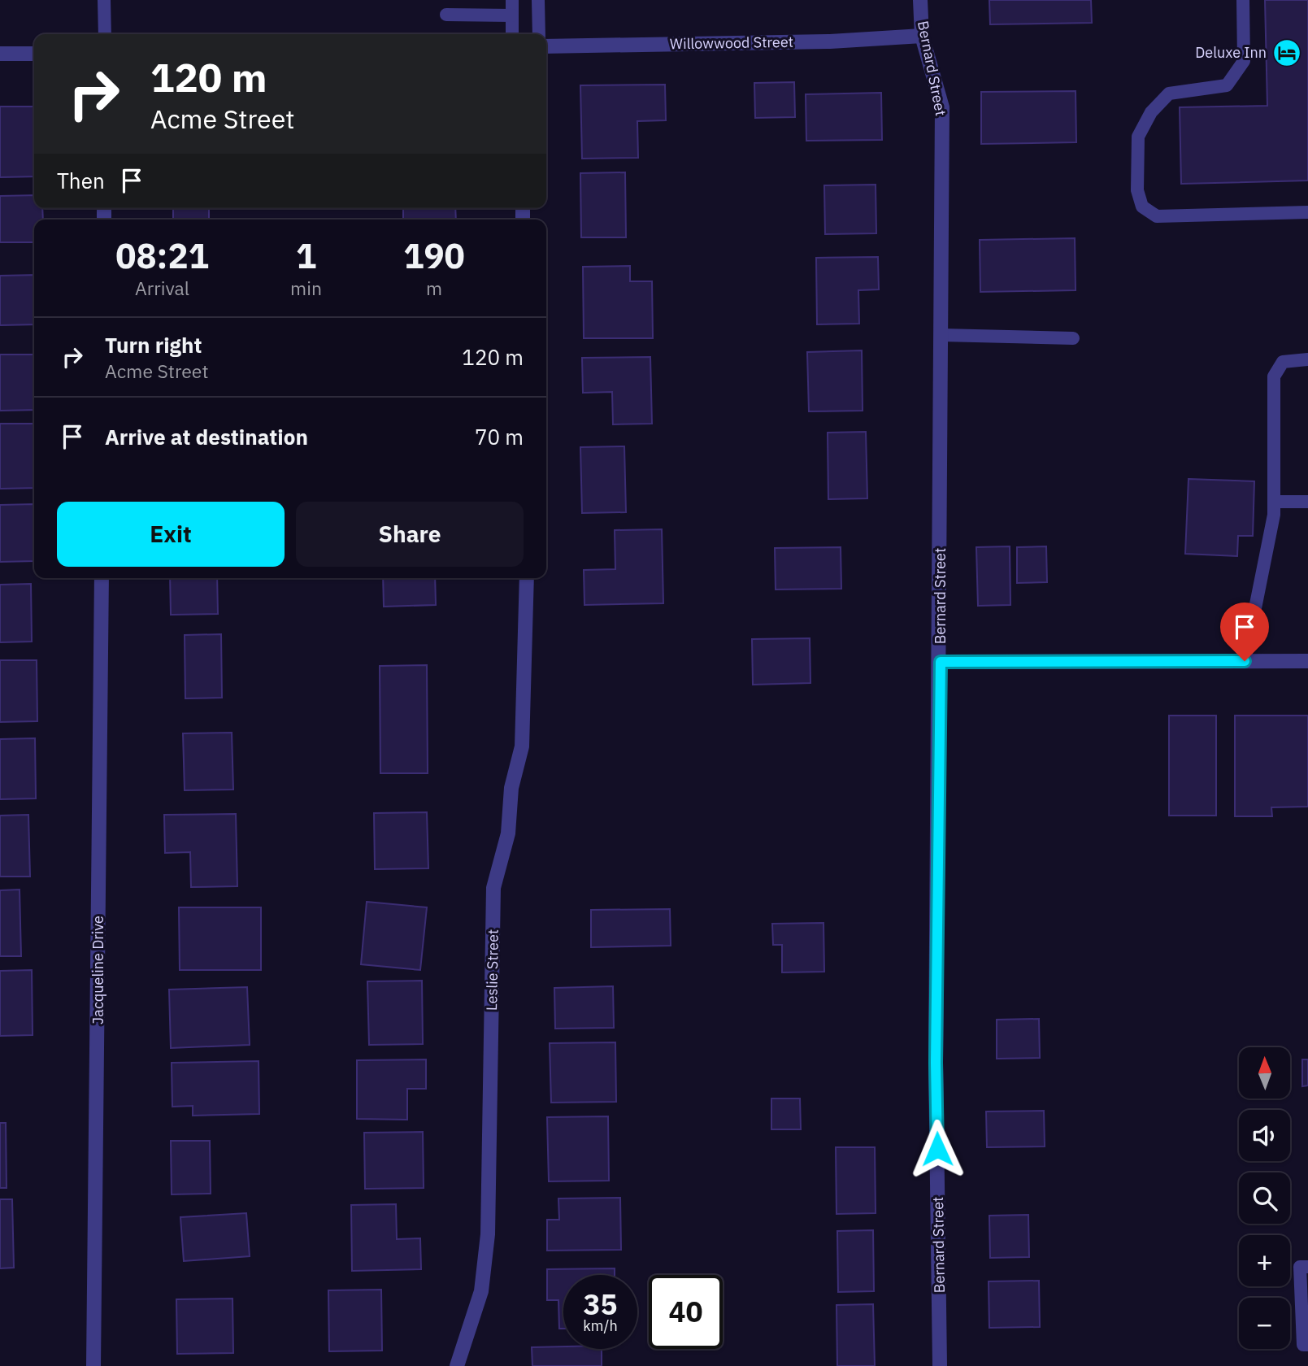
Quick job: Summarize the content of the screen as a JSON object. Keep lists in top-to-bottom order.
{
  "streets": {
    "street": [
      "Willowwood Street",
      "Bernard Street",
      "Jacqueline Drive",
      "Leslie Street"
    ]
  },
  "crossings": [
    ["Willowwood Street", "Bernard Street"]
  ],
  "places": {
    "hotel": ["Deluxe Inn"]
  },
  "north": "top",
  "page": {
    "turn": ["120 m", "Acme Street"],
    "then": "Then",
    "eta": [
      "08:21",
      "Arrival",
      "1",
      "min",
      "190",
      "m"
    ],
    "list": [
      {
        "name": "Turn right",
        "note": "Acme Street",
        "value": "120 m"
      },
      {
        "name": "Arrive at destination",
        "value": "70 m"
      }
    ],
    "buttons": ["Exit", "Share"],
    "map_buttons": ["+", "−"],
    "speed": "35 km/h",
    "limit": "40"
  }
}
